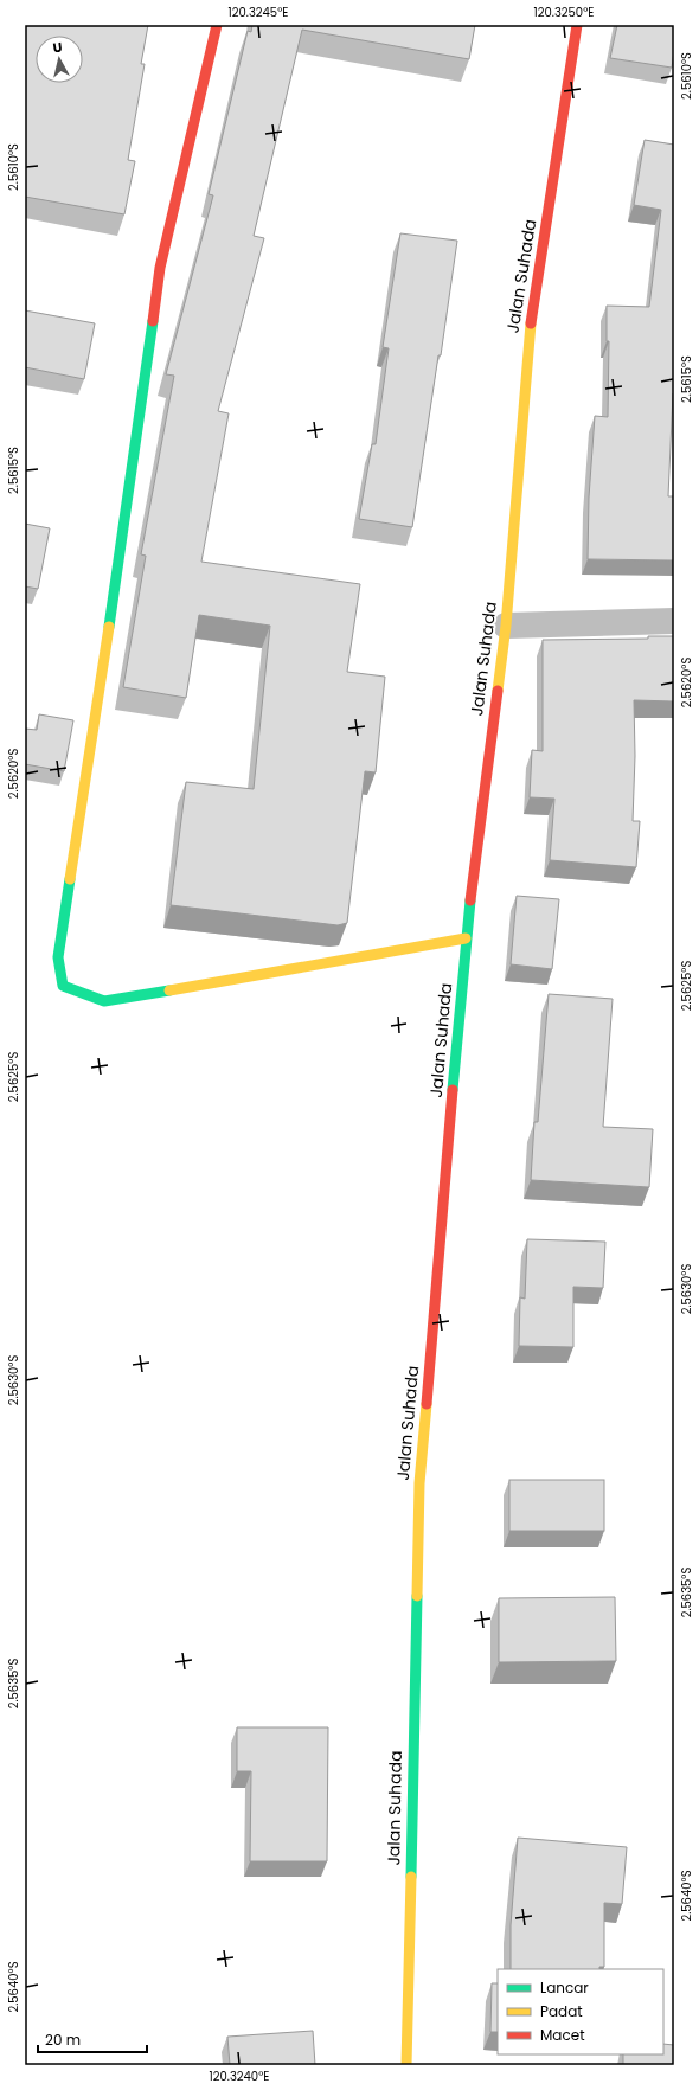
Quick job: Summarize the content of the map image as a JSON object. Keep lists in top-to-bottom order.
{
  "streets": {
    "street": ["Jalan Suhada"]
  },
  "legend": ["Lancar", "Padat", "Macet"],
  "scale_bar": "20 m",
  "north": "top",
  "coordinates": [
    "120.3245°E",
    "120.3250°E",
    "2.5610°S",
    "2.5615°S",
    "2.5620°S",
    "2.5625°S",
    "2.5630°S",
    "2.5635°S",
    "2.5640°S",
    "120.3240°E"
  ]
}
